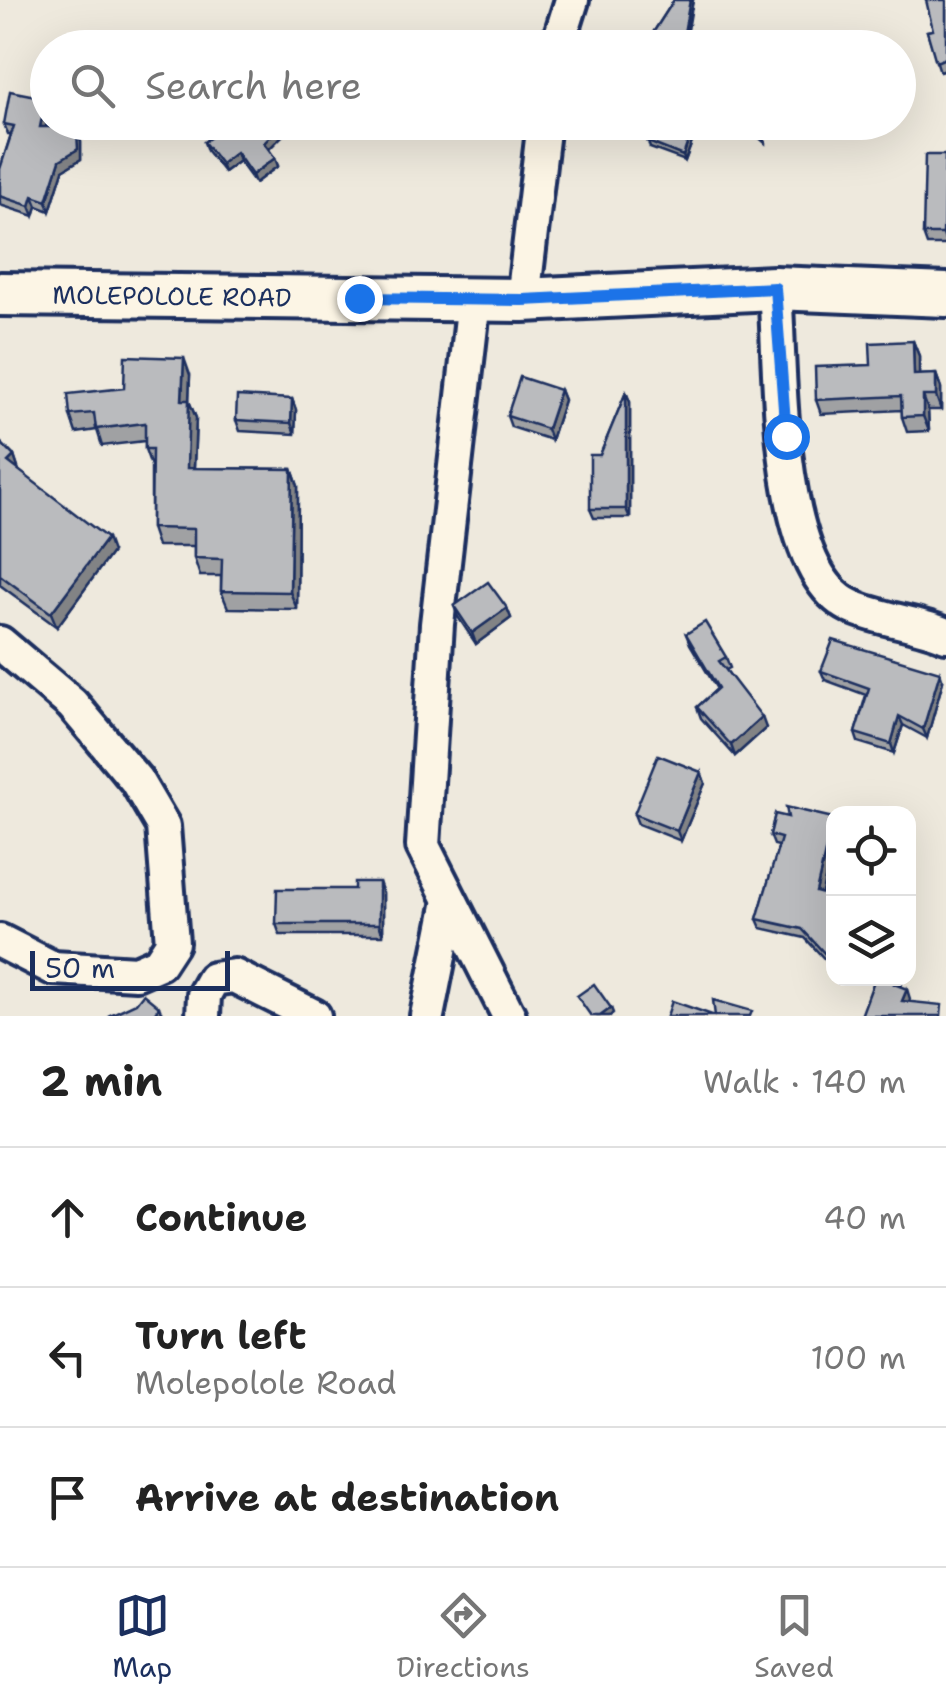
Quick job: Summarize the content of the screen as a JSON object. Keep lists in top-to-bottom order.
{
  "streets": {
    "main road": ["MOLEPOLOLE ROAD"]
  },
  "scale_bar": "50 m",
  "page": {
    "search": "Search here",
    "scale": "50 m",
    "heading": ["2 min", "Walk · 140 m"],
    "list": [
      ["Continue", "40 m"],
      ["Turn left", "Molepolole Road", "100 m"],
      "Arrive at destination"
    ],
    "nav": ["Map", "Directions", "Saved"]
  }
}
